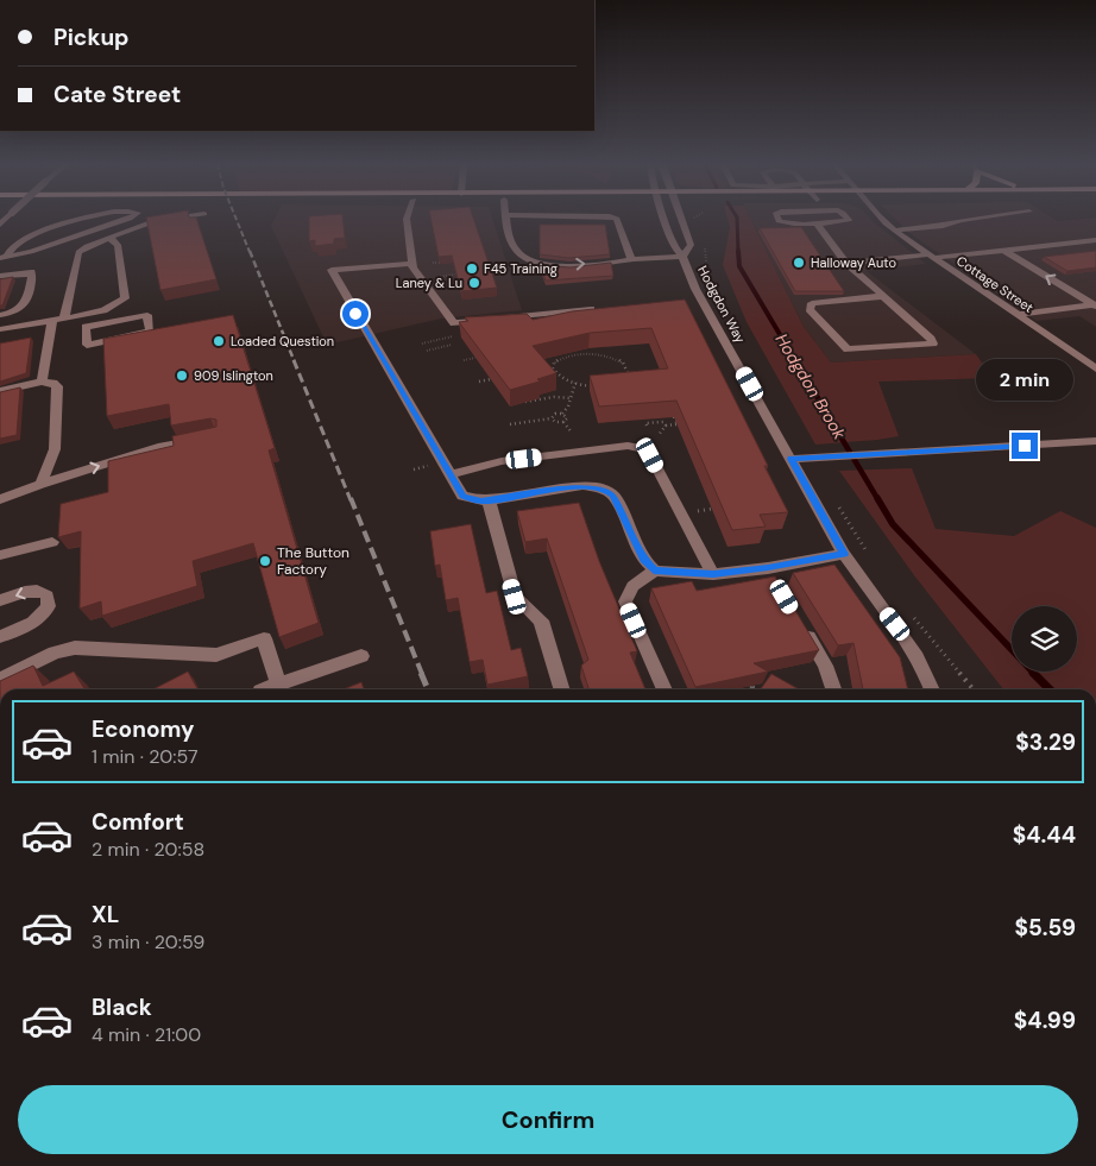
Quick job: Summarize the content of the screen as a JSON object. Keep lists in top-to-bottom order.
{
  "streets": {
    "street": ["Cottage Street", "Hodgdon Way"]
  },
  "water": ["Hodgdon Brook"],
  "places": [
    "Halloway Auto",
    "F45 Training",
    "Laney & Lu",
    "Loaded Question",
    "909 Islington",
    "The Button Factory"
  ],
  "page": {
    "banner": ["Pickup", "Cate Street"],
    "bubble": "2 min",
    "list": [
      {
        "name": "Economy",
        "note": "1 min · 20:57",
        "value": "$3.29"
      },
      {
        "name": "Comfort",
        "note": "2 min · 20:58",
        "value": "$4.44"
      },
      {
        "name": "XL",
        "note": "3 min · 20:59",
        "value": "$5.59"
      },
      {
        "name": "Black",
        "note": "4 min · 21:00",
        "value": "$4.99"
      }
    ],
    "buttons": "Confirm"
  }
}
